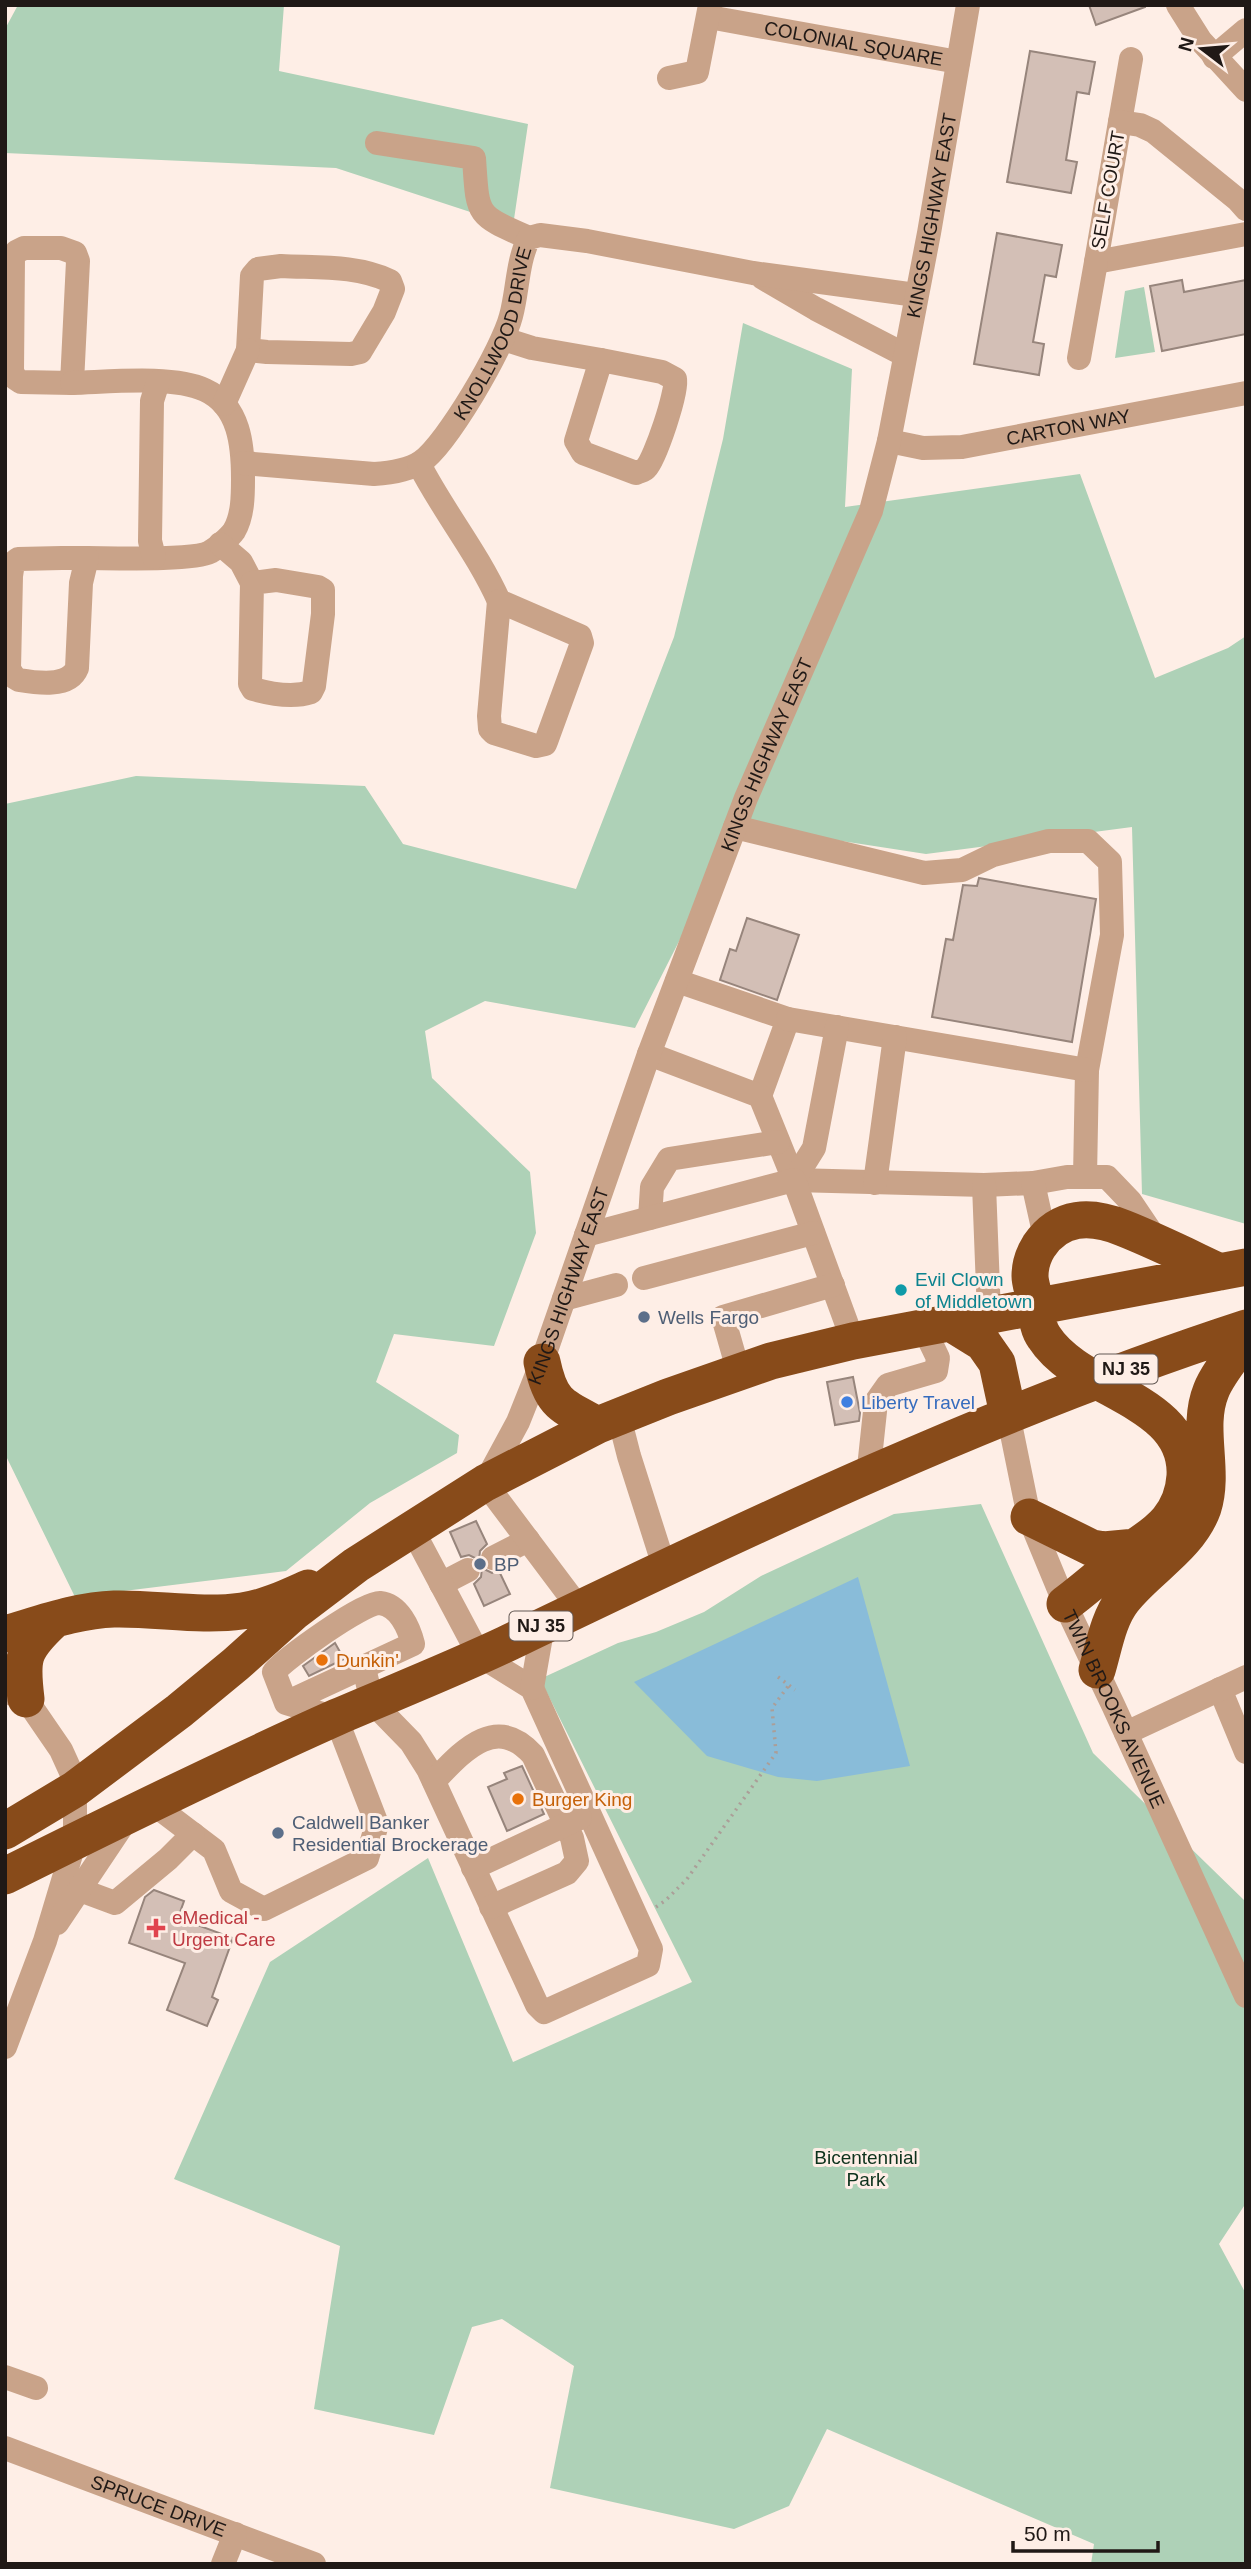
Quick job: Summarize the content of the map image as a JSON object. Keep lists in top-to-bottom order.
{
  "streets": {
    "highway": ["NJ 35"],
    "street": [
      "COLONIAL SQUARE",
      "SELF COURT",
      "KINGS HIGHWAY EAST",
      "KNOLLWOOD DRIVE",
      "CARTON WAY",
      "TWIN BROOKS AVENUE",
      "SPRUCE DRIVE"
    ]
  },
  "crossings": [
    ["COLONIAL SQUARE", "KINGS HIGHWAY EAST"],
    ["KINGS HIGHWAY EAST", "KNOLLWOOD DRIVE"],
    ["KINGS HIGHWAY EAST", "CARTON WAY"],
    ["NJ 35", "TWIN BROOKS AVENUE"]
  ],
  "parks": ["Bicentennial Park"],
  "places": {
    "other": [
      "Evil Clown of Middletown",
      "Wells Fargo",
      "Liberty Travel",
      "BP",
      "Dunkin'",
      "Burger King",
      "Caldwell Banker Residential Brockerage"
    ],
    "health": ["eMedical - Urgent Care"]
  },
  "scale_bar": "50 m",
  "north": "left"
}
